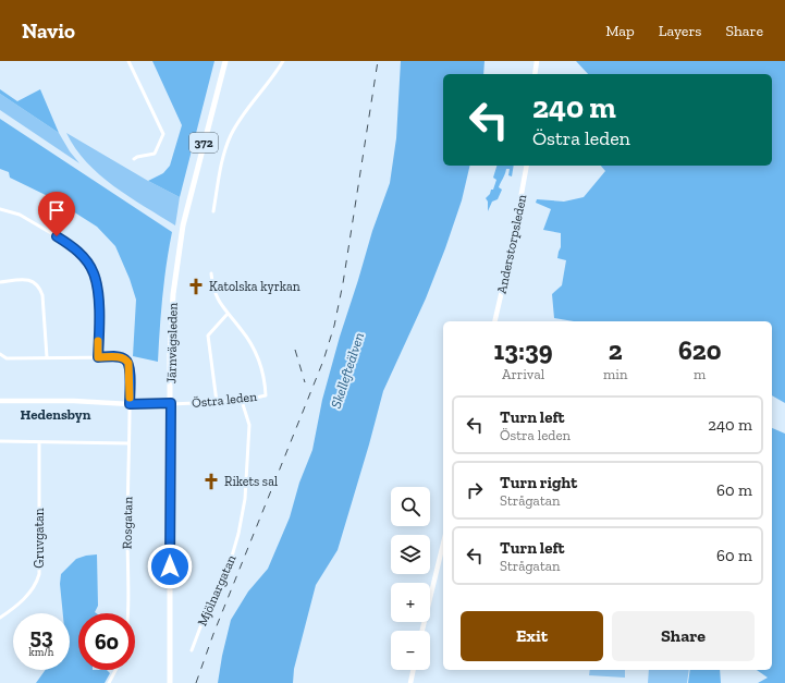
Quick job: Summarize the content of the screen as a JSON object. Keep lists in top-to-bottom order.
{
  "streets": {
    "main road": [
      "372",
      "Anderstorpsleden",
      "Järnvägsleden",
      "Östra leden"
    ],
    "street": ["Rosgatan", "Gruvgatan", "Mjölnargatan"]
  },
  "crossings": [
    ["Järnvägsleden", "Östra leden"],
    ["Östra leden", "Rosgatan"],
    ["Östra leden", "Mjölnargatan"]
  ],
  "districts": ["Hedensbyn"],
  "water": ["Skellefteälven"],
  "places": {
    "church": ["Katolska kyrkan", "Rikets sal"]
  },
  "page": {
    "header": "Navio",
    "nav": ["Map", "Layers", "Share"],
    "turn": ["240 m", "Östra leden"],
    "eta": [
      "13:39",
      "Arrival",
      "2",
      "min",
      "620",
      "m"
    ],
    "list": [
      {
        "name": "Turn left",
        "note": "Östra leden",
        "value": "240 m"
      },
      {
        "name": "Turn right",
        "note": "Strågatan",
        "value": "60 m"
      },
      {
        "name": "Turn left",
        "note": "Strågatan",
        "value": "60 m"
      }
    ],
    "map_buttons": ["+", "−"],
    "buttons": ["Exit", "Share"],
    "speed": "53 km/h",
    "limit": "60"
  }
}
